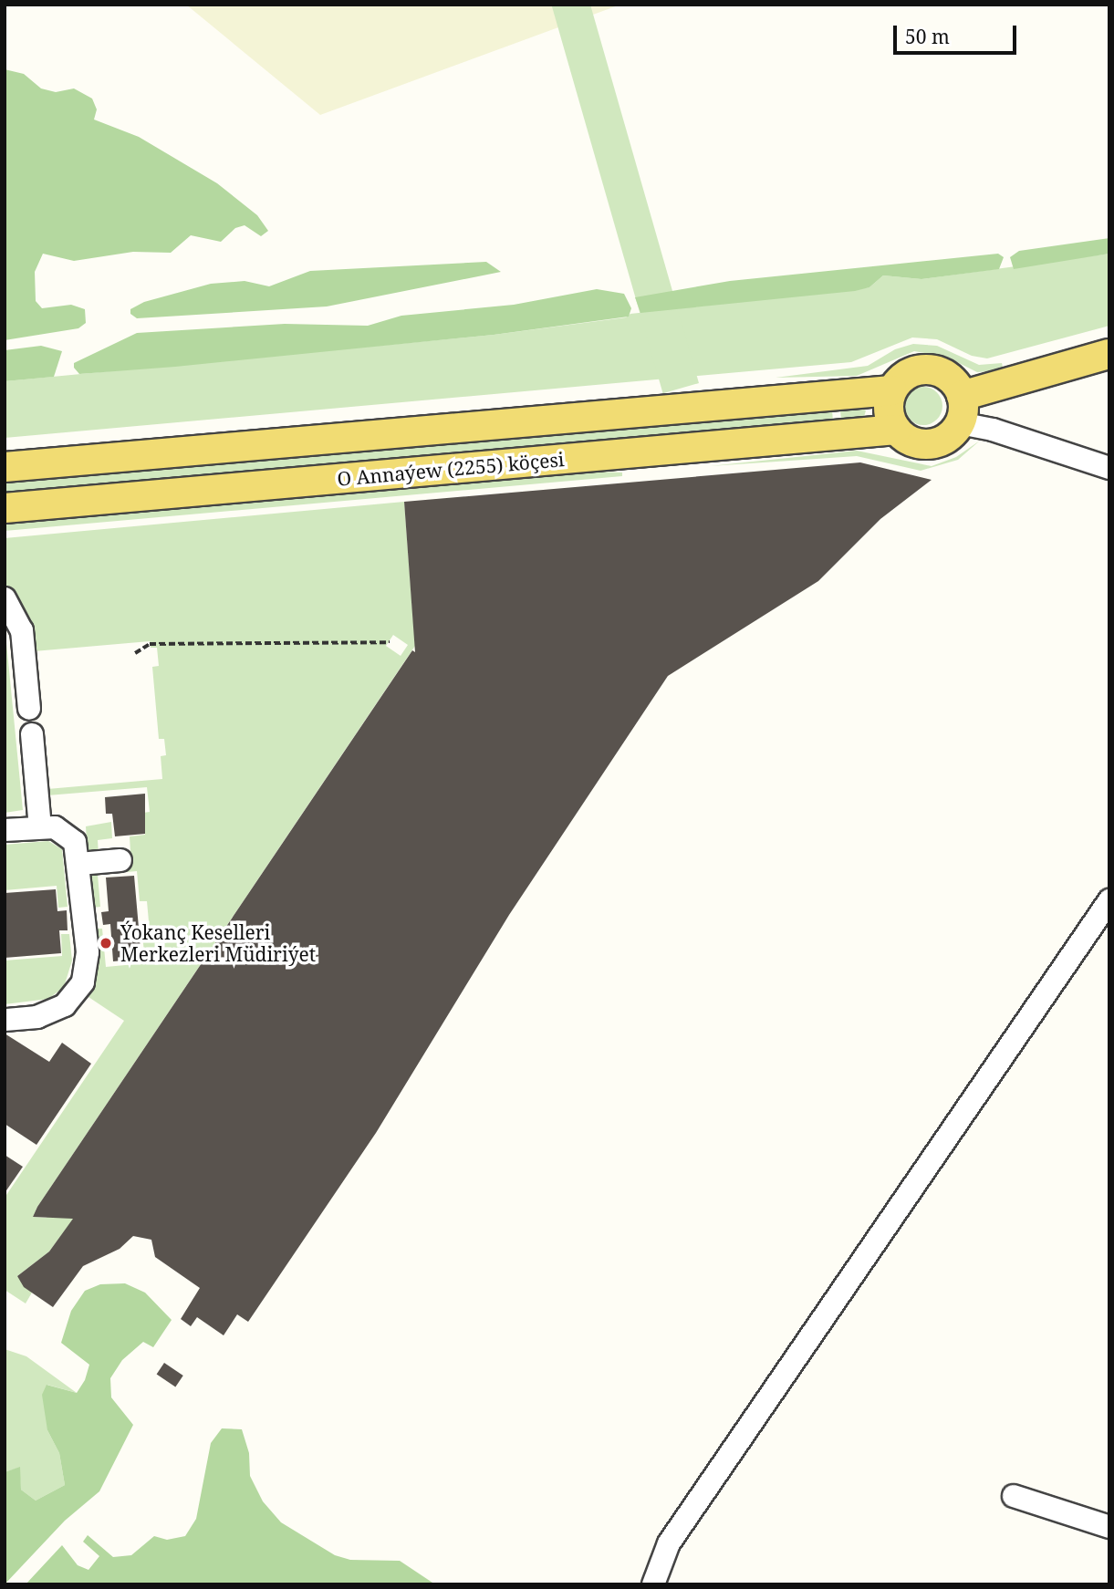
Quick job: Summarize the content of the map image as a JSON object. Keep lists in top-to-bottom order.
{
  "streets": {
    "main road": ["O Annaýew (2255) köçesi"]
  },
  "places": ["Ýokanç Keselleri Merkezleri Müdiriýet"],
  "scale_bar": "50 m"
}
